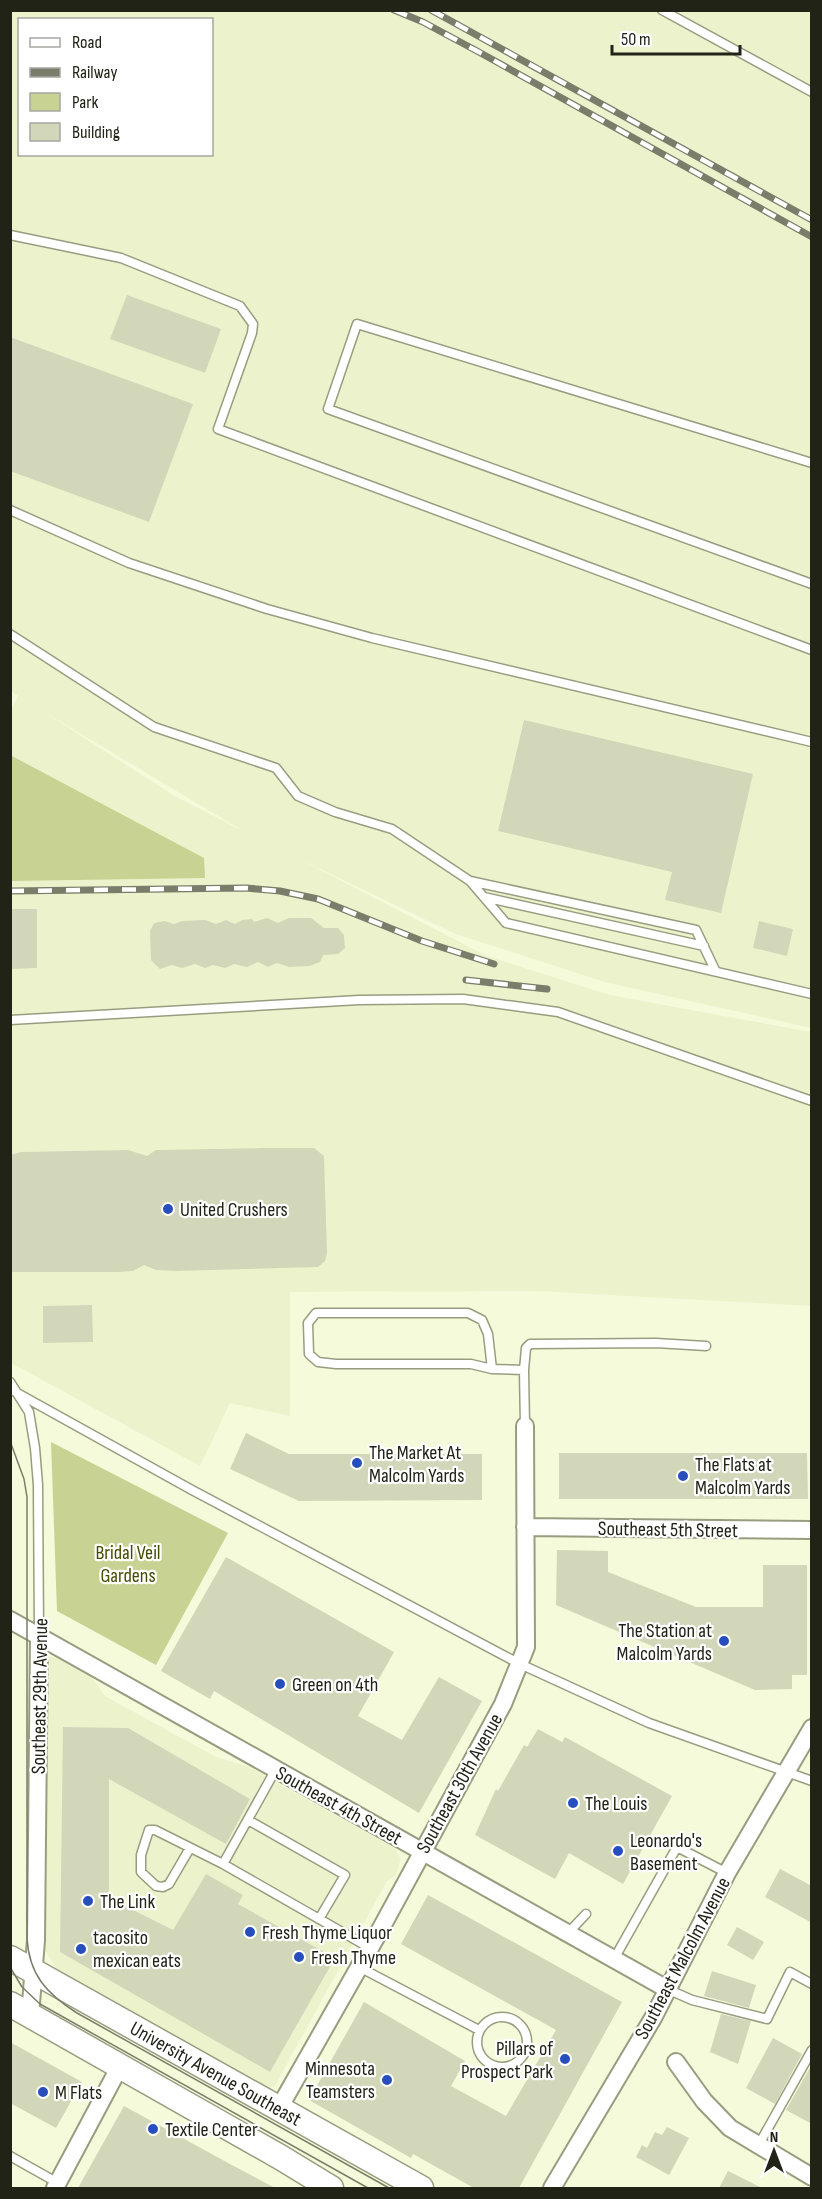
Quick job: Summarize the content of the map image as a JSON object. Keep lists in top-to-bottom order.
{
  "streets": {
    "main road": ["University Avenue Southeast"],
    "street": [
      "Southeast 5th Street",
      "Southeast 29th Avenue",
      "Southeast 30th Avenue",
      "Southeast 4th Street",
      "Southeast Malcolm Avenue"
    ]
  },
  "crossings": [
    ["Southeast 5th Street", "Southeast 30th Avenue"],
    ["Southeast 29th Avenue", "Southeast 4th Street"],
    ["Southeast 29th Avenue", "University Avenue Southeast"],
    ["Southeast 30th Avenue", "Southeast 4th Street"],
    ["Southeast 30th Avenue", "University Avenue Southeast"],
    ["Southeast 4th Street", "Southeast Malcolm Avenue"]
  ],
  "parks": ["Bridal Veil Gardens"],
  "places": [
    "United Crushers",
    "The Market At Malcolm Yards",
    "The Flats at Malcolm Yards",
    "The Station at Malcolm Yards",
    "Green on 4th",
    "The Louis",
    "Leonardo's Basement",
    "The Link",
    "Fresh Thyme Liquor",
    "tacosito mexican eats",
    "Fresh Thyme",
    "Pillars of Prospect Park",
    "Minnesota Teamsters",
    "M Flats",
    "Textile Center"
  ],
  "legend": [
    "Road",
    "Railway",
    "Park",
    "Building"
  ],
  "scale_bar": "50 m",
  "north": "top"
}
